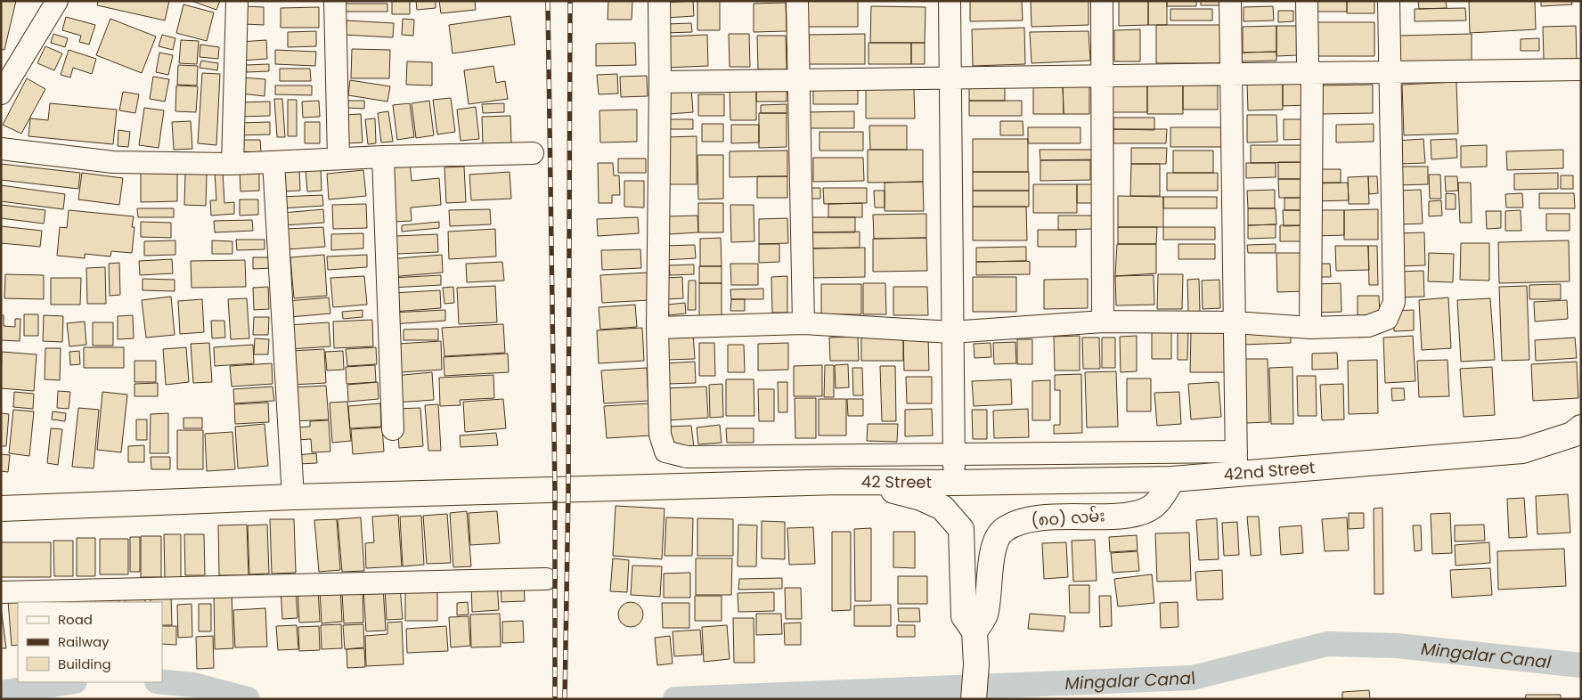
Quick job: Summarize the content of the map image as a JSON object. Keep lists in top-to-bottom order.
{
  "streets": {
    "street": ["42nd Street", "42 Street", "(၈၀) လမ်း"]
  },
  "crossings": [
    ["42nd Street", "42 Street"],
    ["42nd Street", "(၈၀) လမ်း"]
  ],
  "water": ["Mingalar Canal"],
  "legend": ["Road", "Railway", "Building"]
}
